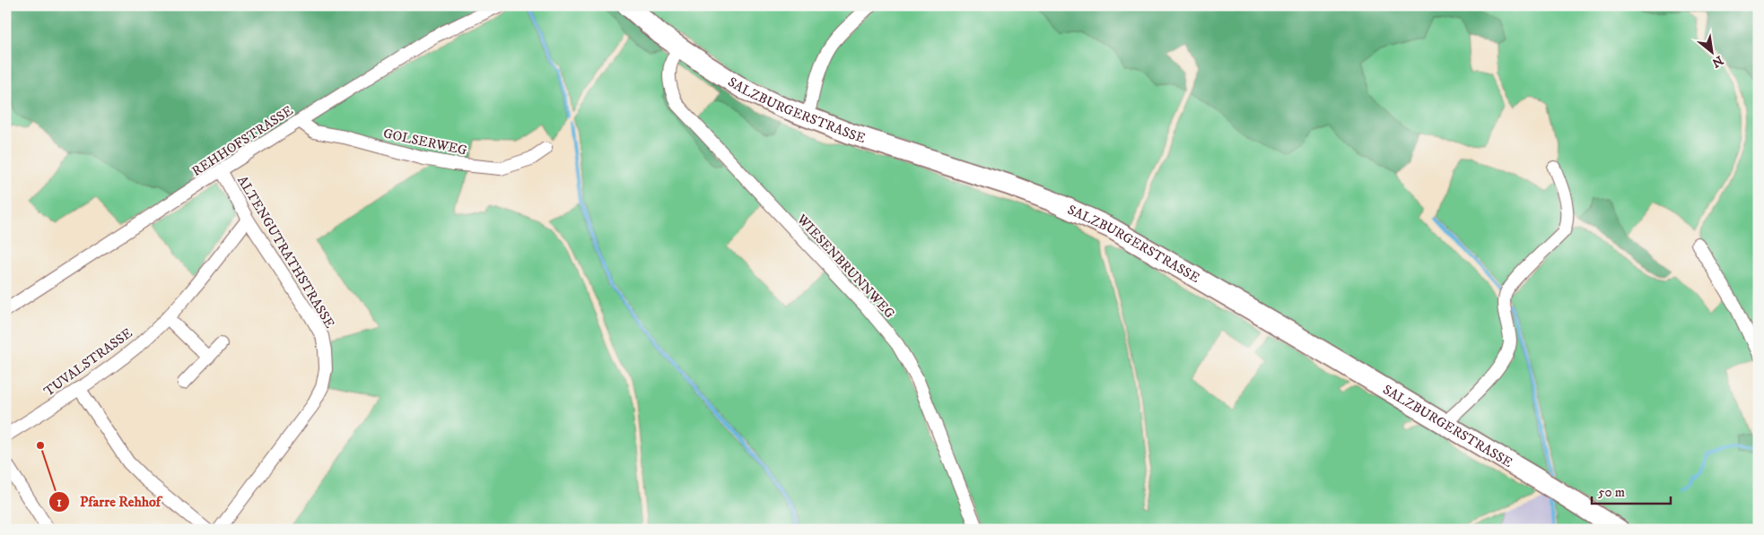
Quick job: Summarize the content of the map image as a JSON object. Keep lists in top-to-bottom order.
{
  "streets": {
    "main road": ["SALZBURGERSTRASSE"],
    "street": [
      "REHHOFSTRASSE",
      "GOLSERWEG",
      "ALTENGUTRATHSTRASSE",
      "WIESENBRUNNWEG",
      "TUVALSTRASSE"
    ]
  },
  "crossings": [
    ["SALZBURGERSTRASSE", "WIESENBRUNNWEG"],
    ["REHHOFSTRASSE", "GOLSERWEG"],
    ["REHHOFSTRASSE", "ALTENGUTRATHSTRASSE"],
    ["ALTENGUTRATHSTRASSE", "TUVALSTRASSE"]
  ],
  "places": ["Pfarre Rehhof"],
  "scale_bar": "50 m",
  "north": "bottom right"
}
